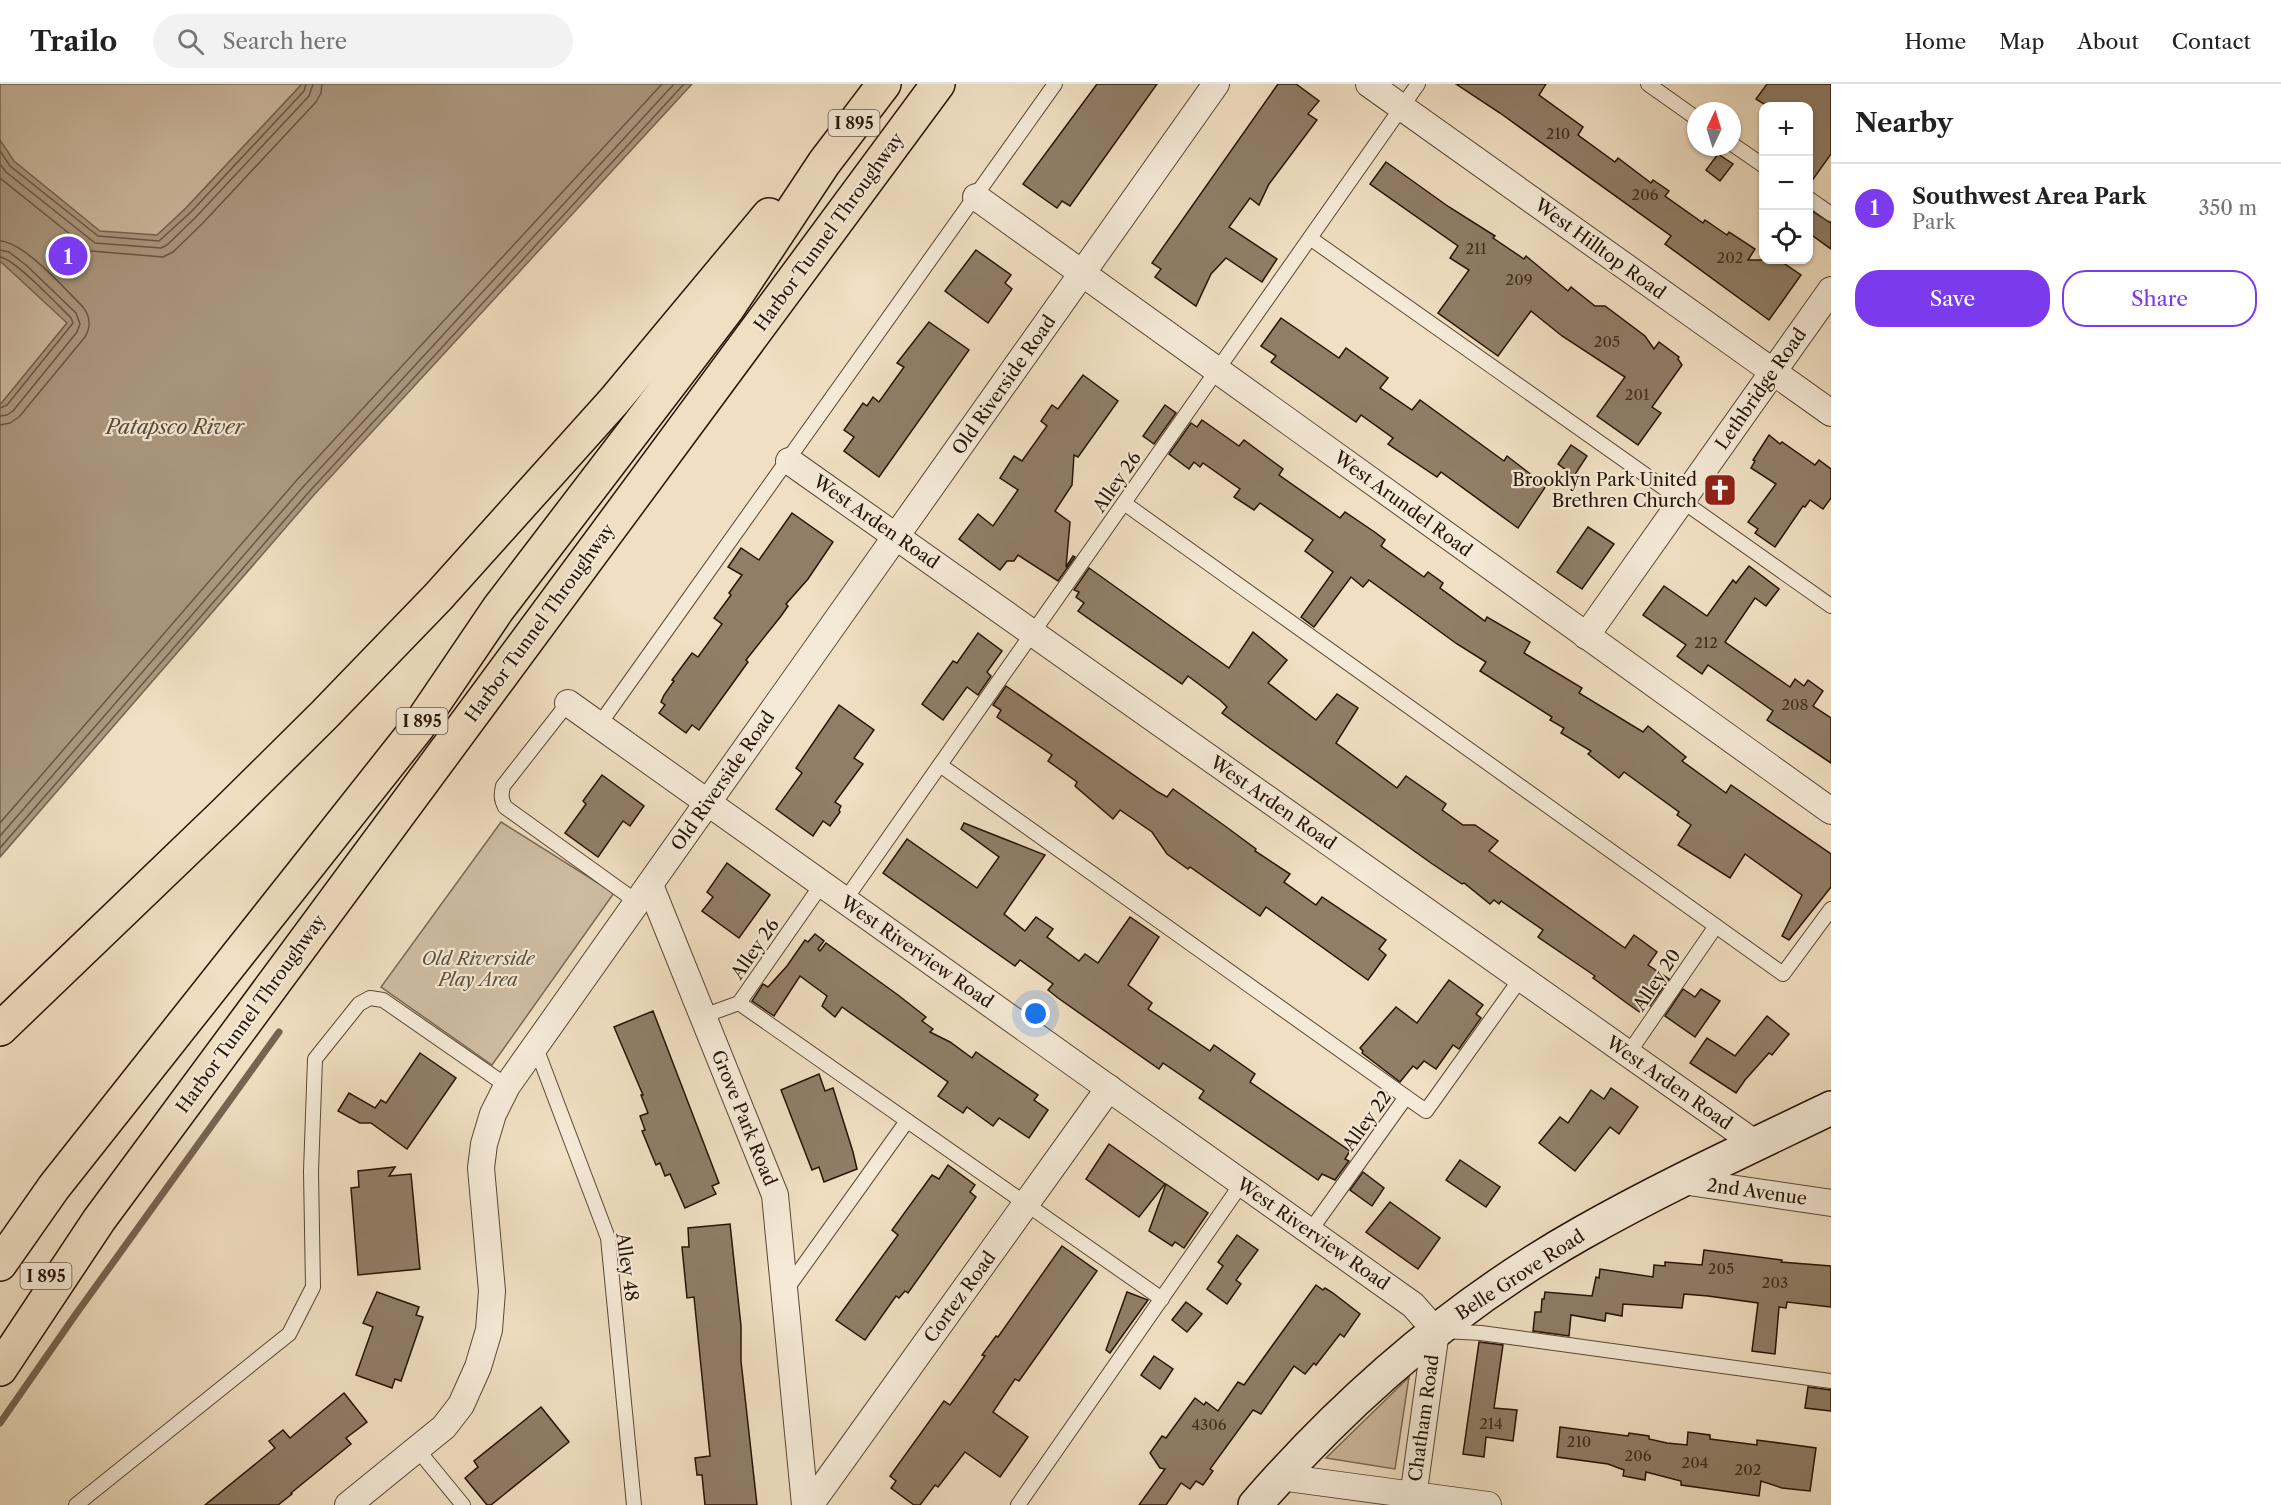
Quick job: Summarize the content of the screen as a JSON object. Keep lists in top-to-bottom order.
{
  "streets": {
    "highway": ["I 895", "Harbor Tunnel Throughway"],
    "main road": ["Belle Grove Road"],
    "street": [
      "West Hilltop Road",
      "Old Riverside Road",
      "Lethbridge Road",
      "West Arundel Road",
      "West Arden Road",
      "West Riverview Road",
      "Grove Park Road",
      "2nd Avenue",
      "Cortez Road",
      "Chatham Road"
    ],
    "lane": [
      "Alley 26",
      "Alley 20",
      "Alley 22",
      "Alley 48"
    ]
  },
  "crossings": [
    ["West Hilltop Road", "Lethbridge Road"],
    ["West Hilltop Road", "Alley 26"],
    ["Old Riverside Road", "West Arundel Road"],
    ["Old Riverside Road", "West Arden Road"],
    ["Old Riverside Road", "West Riverview Road"],
    ["Old Riverside Road", "Grove Park Road"],
    ["Old Riverside Road", "Alley 48"],
    ["Lethbridge Road", "West Arundel Road"],
    ["Alley 26", "West Arundel Road"],
    ["Alley 26", "West Arden Road"],
    ["Alley 26", "West Riverview Road"],
    ["Alley 26", "Grove Park Road"],
    ["West Arden Road", "Alley 20"],
    ["West Arden Road", "Alley 22"],
    ["West Arden Road", "Belle Grove Road"],
    ["West Riverview Road", "Alley 22"],
    ["West Riverview Road", "Belle Grove Road"],
    ["West Riverview Road", "Cortez Road"],
    ["West Riverview Road", "Chatham Road"],
    ["2nd Avenue", "Belle Grove Road"],
    ["Belle Grove Road", "Chatham Road"]
  ],
  "water": ["Patapsco River"],
  "parks": ["Old Riverside Play Area"],
  "places": {
    "church": ["Brooklyn Park United Brethren Church"]
  },
  "house_numbers": [
    "210",
    "206",
    "211",
    "202",
    "209",
    "205",
    "201",
    "212",
    "208",
    "205",
    "203",
    "214",
    "4306",
    "210",
    "206",
    "204",
    "202"
  ],
  "north": "top",
  "page": {
    "header": "Trailo",
    "search": "Search here",
    "nav": [
      "Home",
      "Map",
      "About",
      "Contact"
    ],
    "heading": "Nearby",
    "map_buttons": ["+", "−"],
    "list": [
      {
        "mark": "1",
        "name": "Southwest Area Park",
        "note": "Park",
        "value": "350 m"
      }
    ],
    "pins": "1",
    "buttons": ["Save", "Share"]
  }
}
